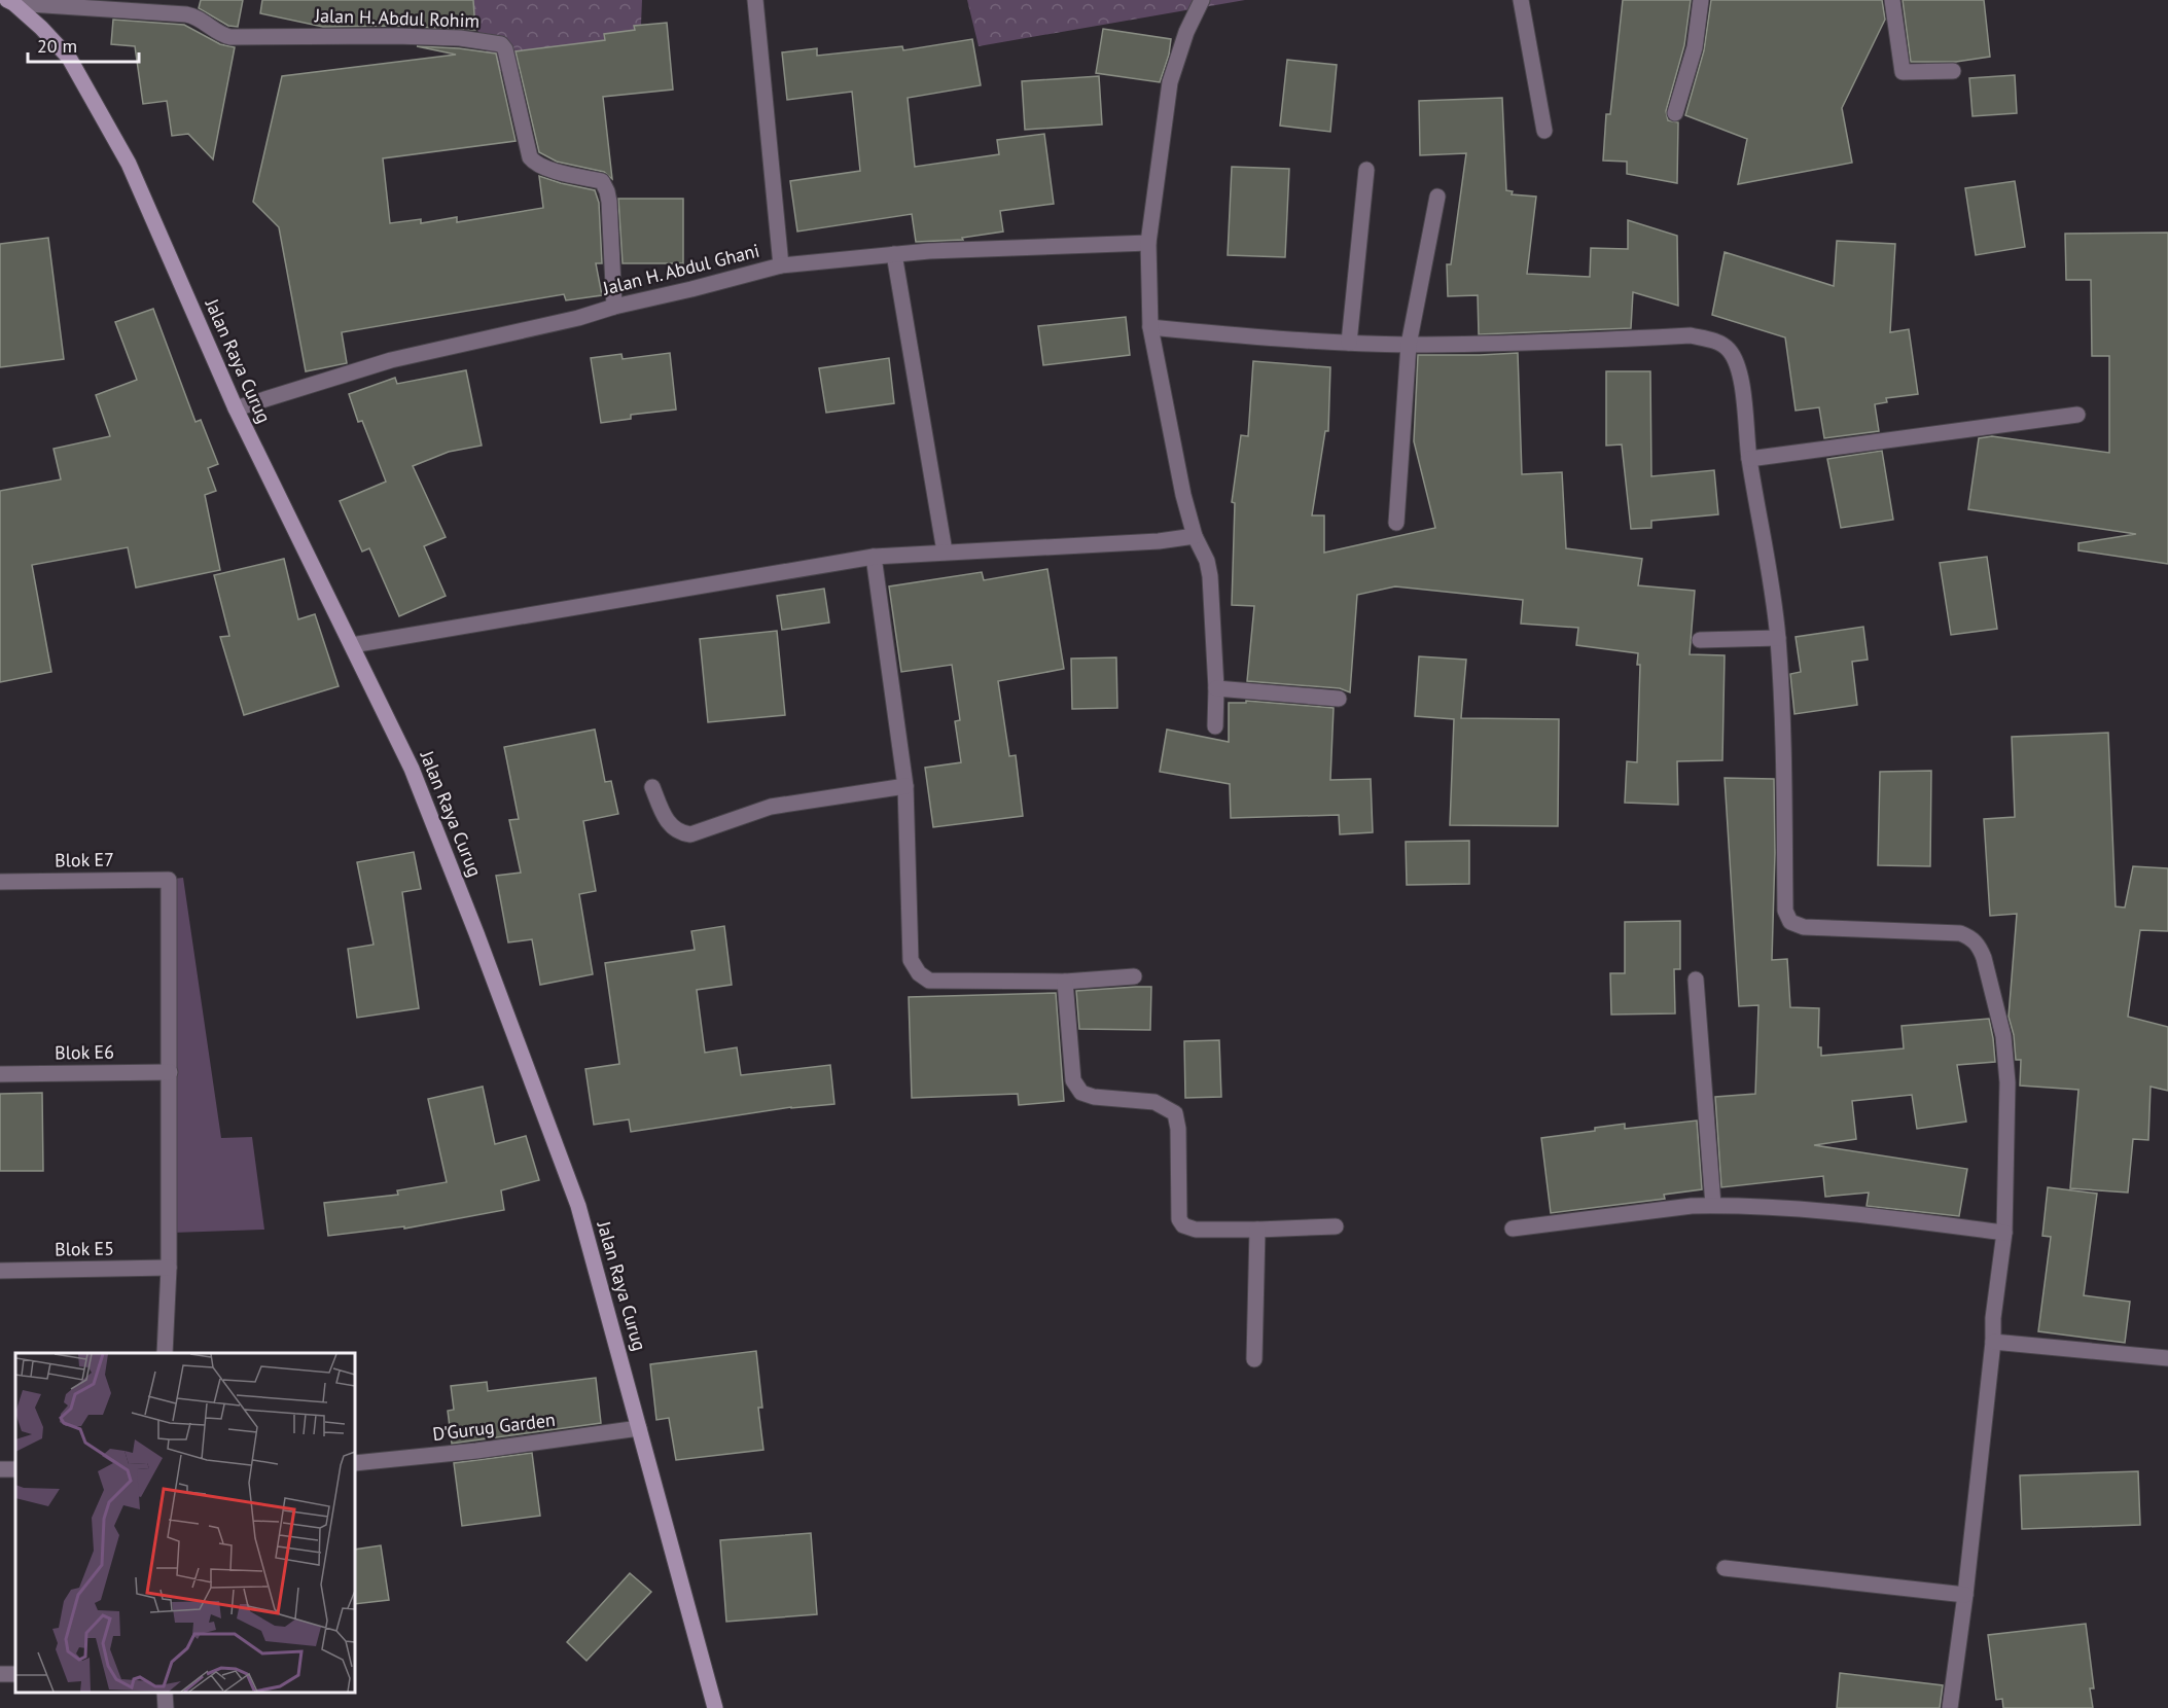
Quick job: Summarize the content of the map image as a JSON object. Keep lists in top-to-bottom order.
{
  "streets": {
    "main road": ["Jalan Raya Curug"],
    "street": [
      "Jalan H. Abdul Rohim",
      "Jalan H. Abdul Ghani",
      "Blok E7",
      "Blok E6",
      "Blok E5",
      "D'Gurug Garden"
    ]
  },
  "crossings": [
    ["Jalan H. Abdul Rohim", "Jalan H. Abdul Ghani"],
    ["Jalan H. Abdul Rohim", "Jalan Raya Curug"],
    ["Jalan H. Abdul Ghani", "Jalan Raya Curug"],
    ["Jalan Raya Curug", "D'Gurug Garden"],
    ["Blok E7", "Blok E6"]
  ],
  "scale_bar": "20 m"
}
